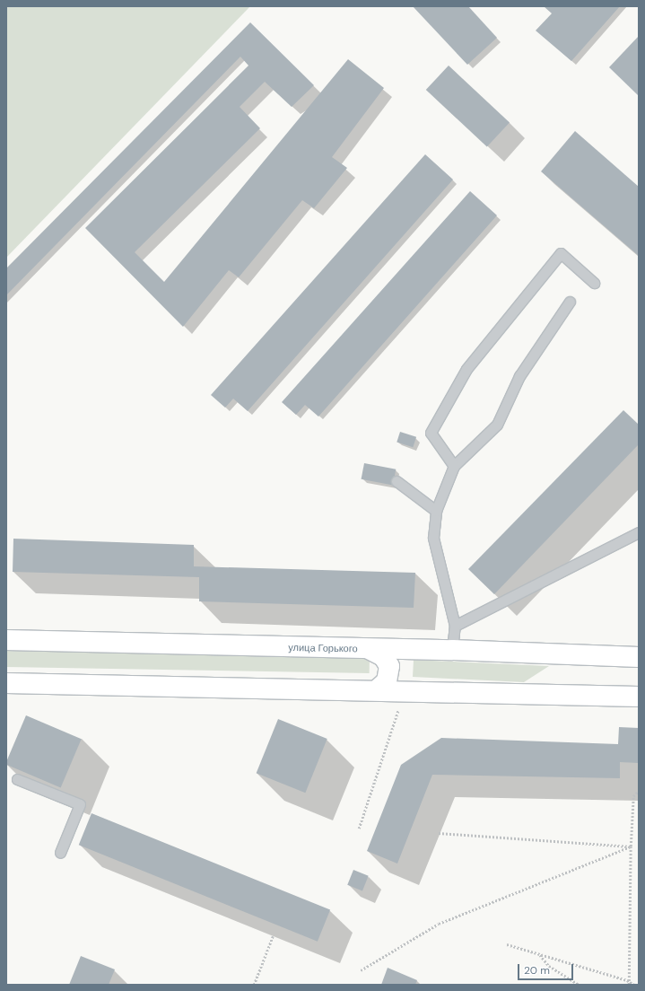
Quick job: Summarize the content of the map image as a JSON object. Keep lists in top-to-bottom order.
{
  "streets": {
    "main road": ["улица Горького"]
  },
  "scale_bar": "20 m"
}
